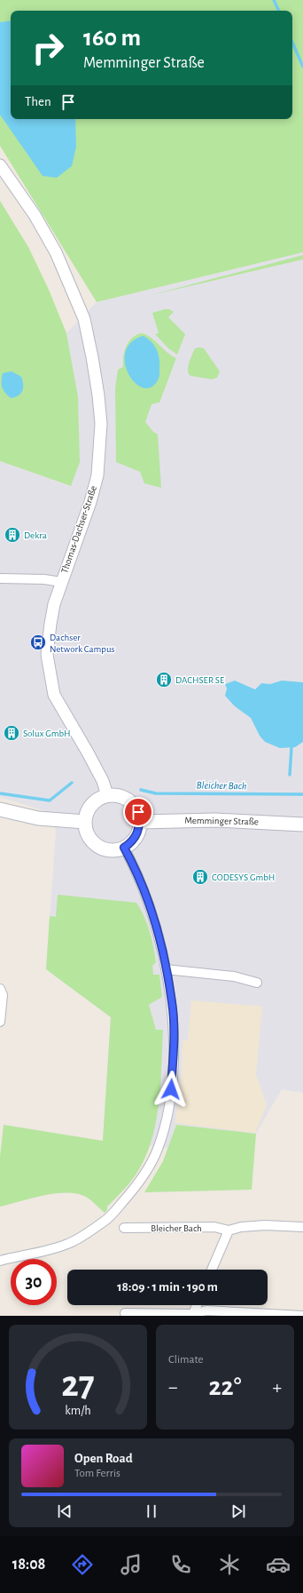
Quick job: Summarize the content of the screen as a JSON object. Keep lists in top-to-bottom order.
{
  "streets": {
    "main road": ["Memminger Straße"],
    "street": ["Thomas-Dachser-Straße", "Bleicher Bach"]
  },
  "crossings": [
    ["Thomas-Dachser-Straße", "Memminger Straße"]
  ],
  "water": ["Bleicher Bach"],
  "places": {
    "building": [
      "Dekra",
      "DACHSER SE",
      "Solux GmbH",
      "CODESYS GmbH"
    ],
    "bus stop": ["Dachser Network Campus"]
  },
  "page": {
    "turn": ["160 m", "Memminger Straße"],
    "then": "Then",
    "limit": "30",
    "trip": "18:09 · 1 min · 190 m",
    "tile": "Climate",
    "heat": ["−", "22°", "+"],
    "song": ["Open Road", "Tom Ferris"],
    "tabs": "18:08",
    "gauge": ["27", "km/h"]
  }
}
